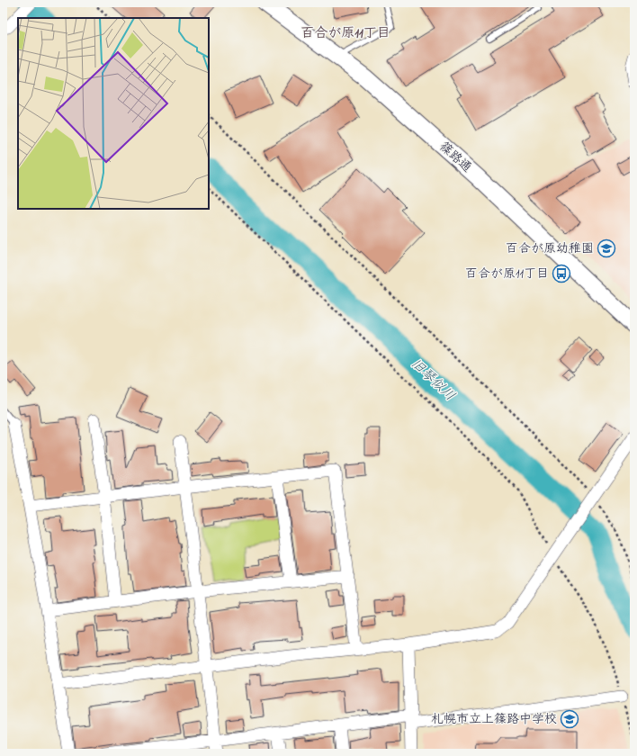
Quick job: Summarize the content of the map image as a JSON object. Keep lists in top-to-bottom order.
{
  "streets": {
    "street": ["篠路通"]
  },
  "districts": ["百合が原11丁目"],
  "water": ["旧琴似川"],
  "places": {
    "school or university": ["百合が原幼稚園", "札幌市立上篠路中学校"],
    "bus stop": ["百合が原11丁目"]
  }
}
